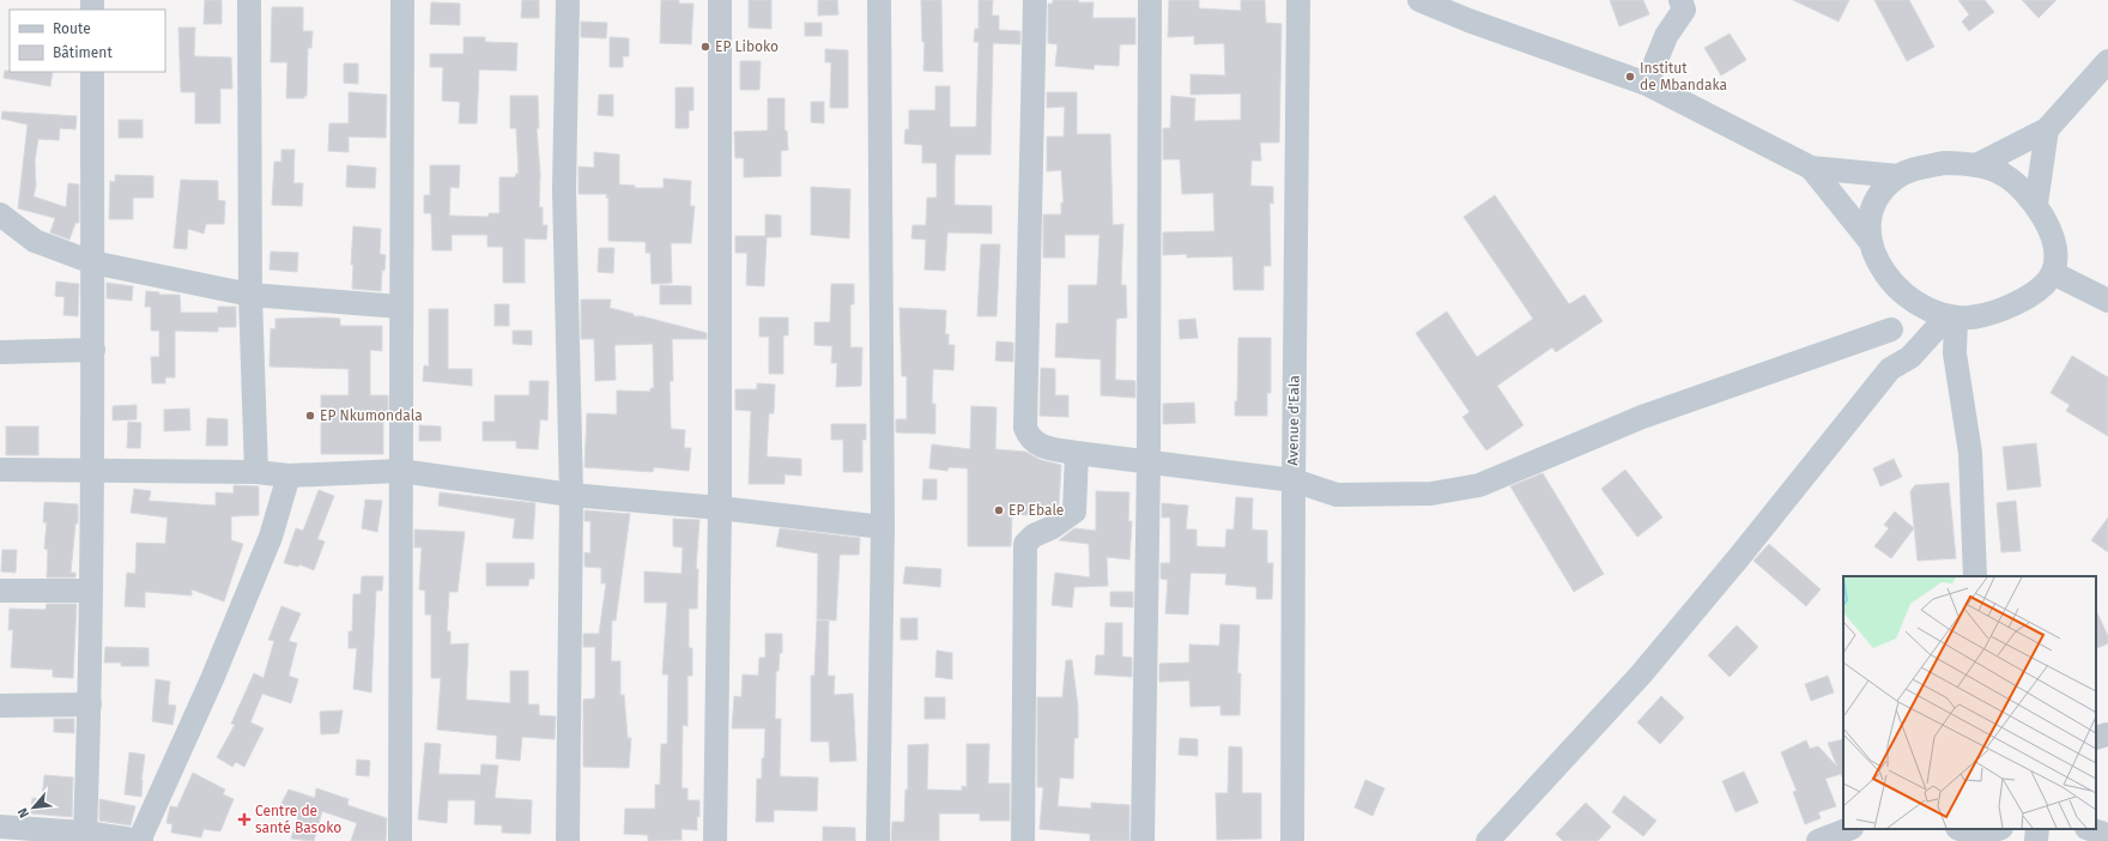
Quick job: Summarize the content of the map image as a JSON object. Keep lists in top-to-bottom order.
{
  "streets": {
    "street": ["Avenue d'Eala"]
  },
  "places": {
    "other": [
      "EP Liboko",
      "Institut de Mbandaka",
      "EP Nkumondala",
      "EP Ebale"
    ],
    "health": ["Centre de santé Basoko"]
  },
  "legend": ["Route", "Bâtiment"],
  "north": "bottom left"
}
